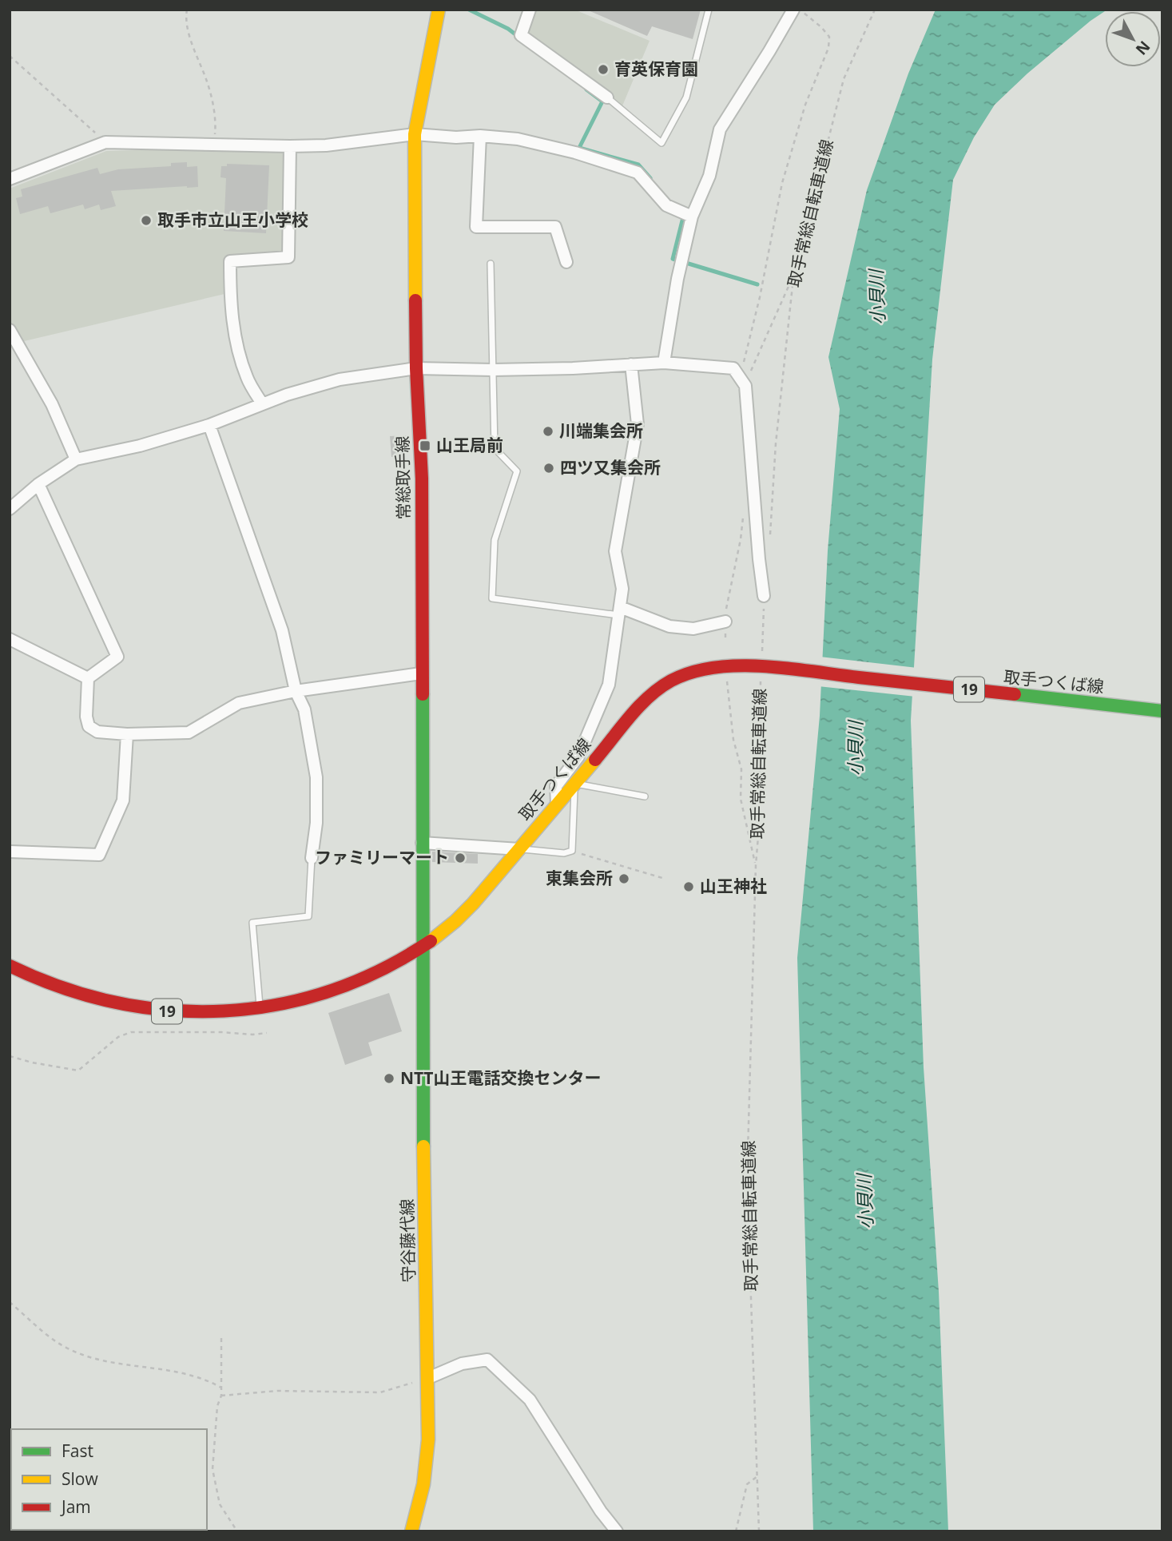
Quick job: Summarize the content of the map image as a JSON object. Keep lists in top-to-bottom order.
{
  "streets": {
    "main road": [
      "常総取手線",
      "取手つくば線",
      "19",
      "守谷藤代線"
    ],
    "path": ["取手常総自転車道線"]
  },
  "crossings": [
    ["取手常総自転車道線", "取手つくば線"],
    ["常総取手線", "取手つくば線"],
    ["常総取手線", "守谷藤代線"],
    ["取手つくば線", "守谷藤代線"]
  ],
  "water": ["小貝川"],
  "places": {
    "other": [
      "育英保育園",
      "取手市立山王小学校",
      "川端集会所",
      "四ツ又集会所",
      "ファミリーマート",
      "東集会所",
      "山王神社",
      "NTT山王電話交換センター"
    ],
    "transit": ["山王局前"]
  },
  "legend": ["Fast", "Slow", "Jam"],
  "north": "bottom right"
}
